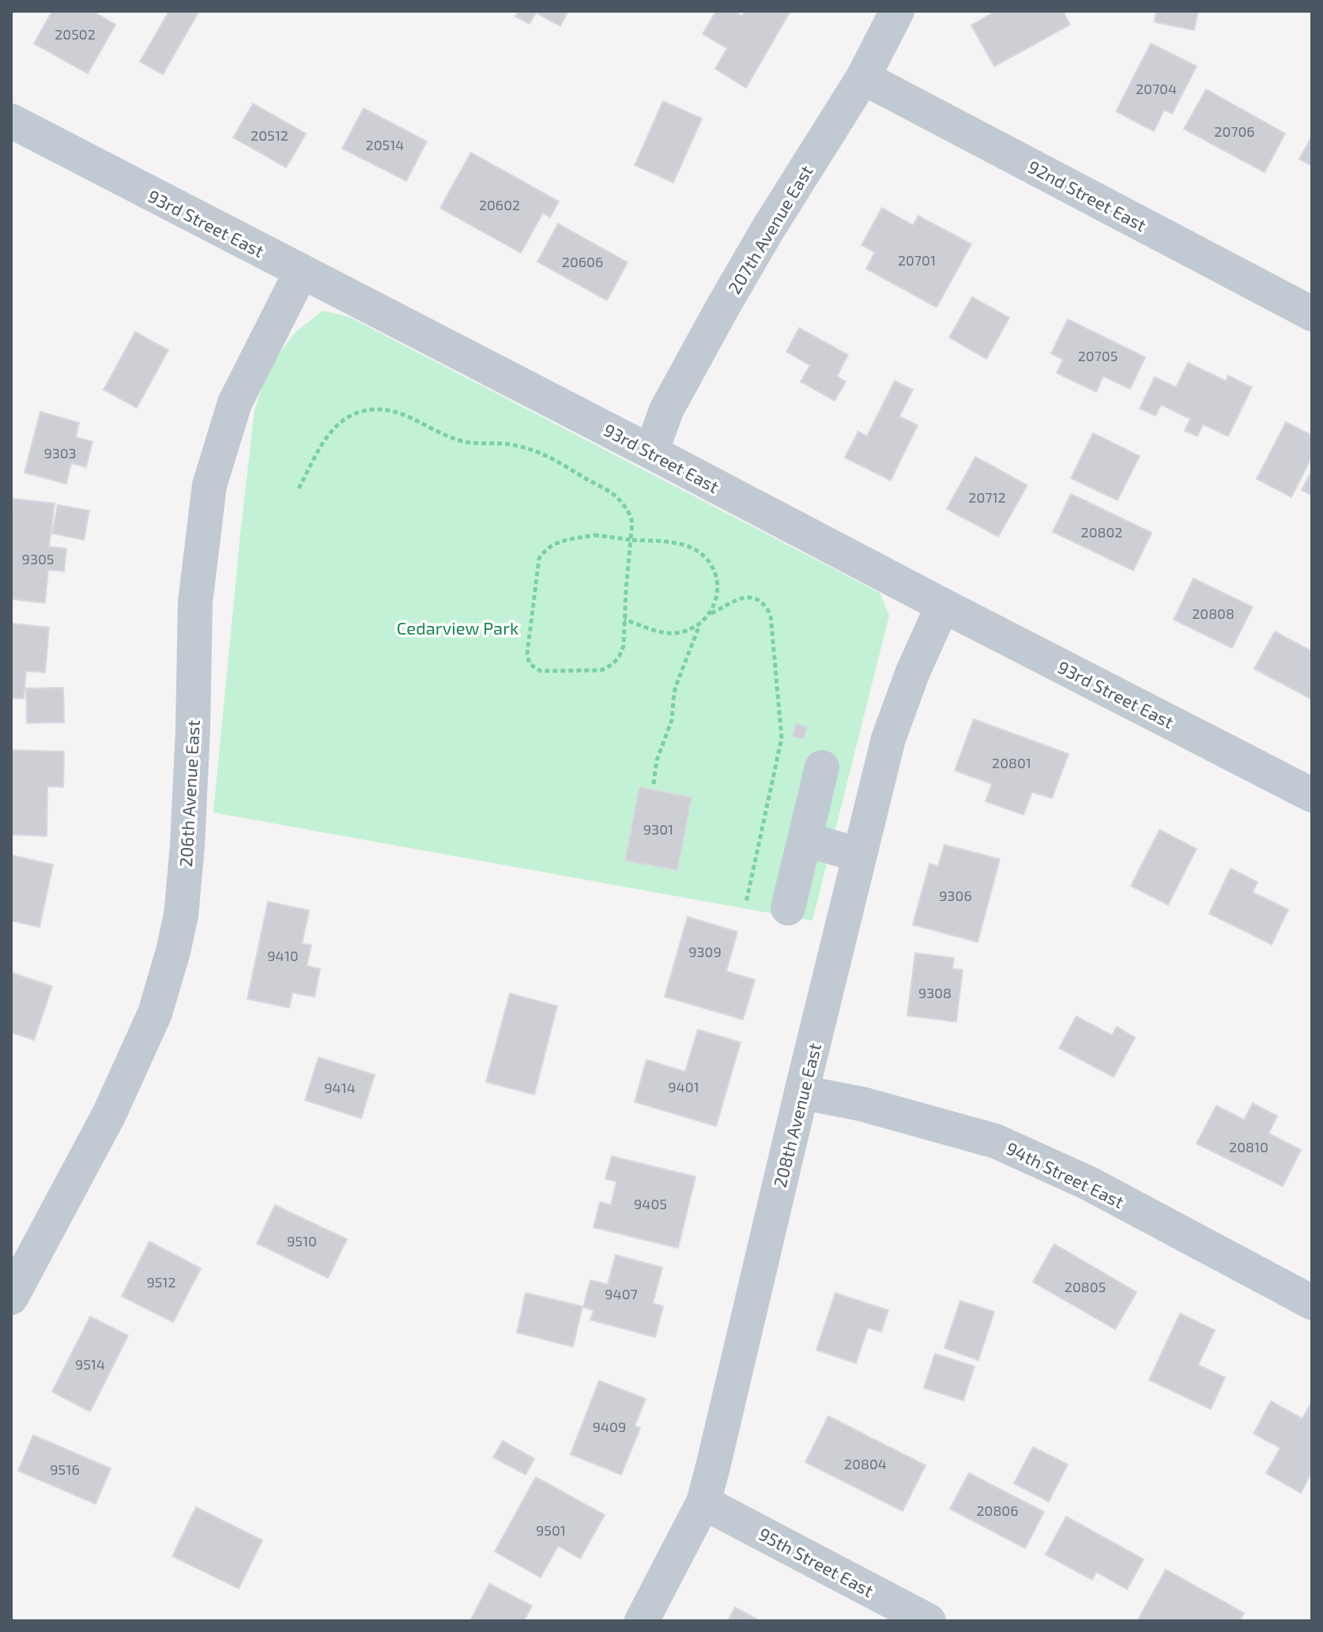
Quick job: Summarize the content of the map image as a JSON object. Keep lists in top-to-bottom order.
{
  "streets": {
    "street": [
      "92nd Street East",
      "93rd Street East",
      "207th Avenue East",
      "206th Avenue East",
      "208th Avenue East",
      "94th Street East",
      "95th Street East"
    ]
  },
  "crossings": [
    ["92nd Street East", "207th Avenue East"],
    ["93rd Street East", "207th Avenue East"],
    ["93rd Street East", "206th Avenue East"],
    ["93rd Street East", "208th Avenue East"],
    ["208th Avenue East", "94th Street East"],
    ["208th Avenue East", "95th Street East"]
  ],
  "parks": ["Cedarview Park"],
  "house_numbers": [
    "20502",
    "20704",
    "20706",
    "20512",
    "20514",
    "20602",
    "20701",
    "20606",
    "20705",
    "9303",
    "20712",
    "20802",
    "9305",
    "20808",
    "20801",
    "9301",
    "9306",
    "9309",
    "9410",
    "9308",
    "9401",
    "9414",
    "20810",
    "9405",
    "9510",
    "9512",
    "20805",
    "9407",
    "9514",
    "9409",
    "20804",
    "9516",
    "20806",
    "9501"
  ]
}
